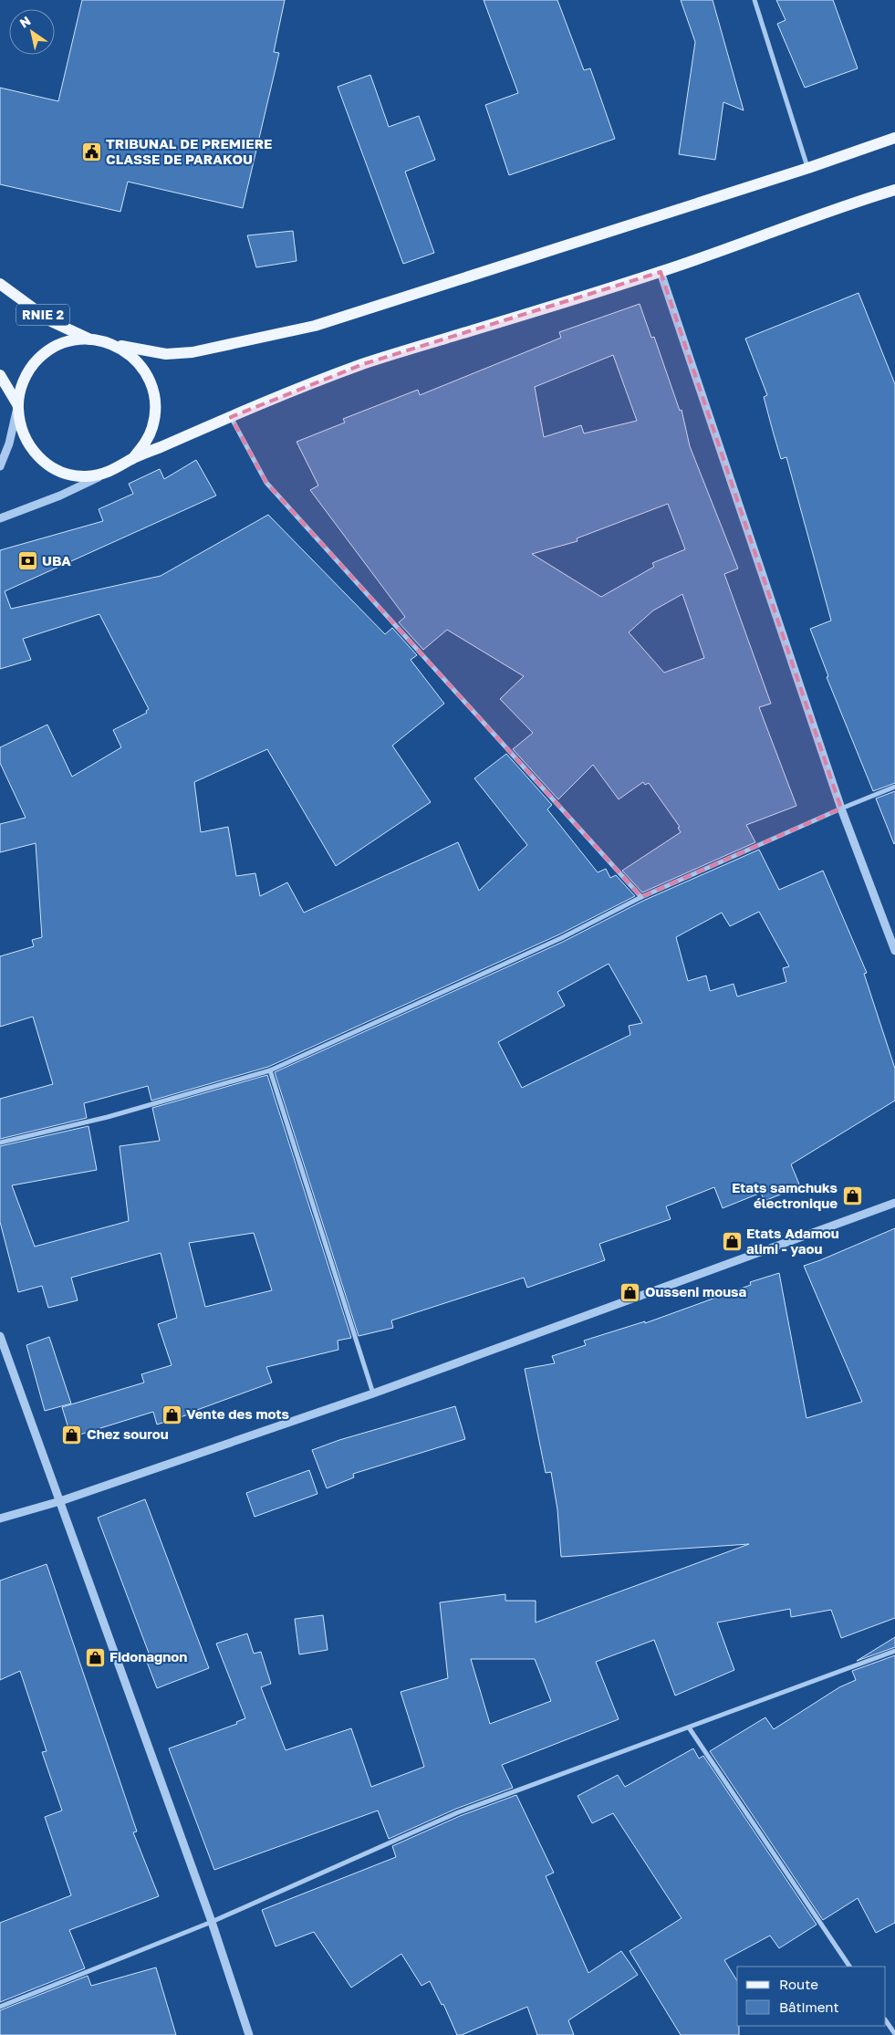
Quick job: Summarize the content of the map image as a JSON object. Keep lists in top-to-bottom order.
{
  "streets": {
    "main road": ["RNIE 2"]
  },
  "places": {
    "public building": ["TRIBUNAL DE PREMIERE CLASSE DE PARAKOU"],
    "bank": ["UBA"],
    "shop": [
      "Etats samchuks électronique",
      "Etats Adamou alimi - yaou",
      "Ousseni mousa",
      "Vente des mots",
      "Chez sourou",
      "Fidonagnon"
    ]
  },
  "legend": ["Route", "Bâtiment"],
  "north": "top left"
}
